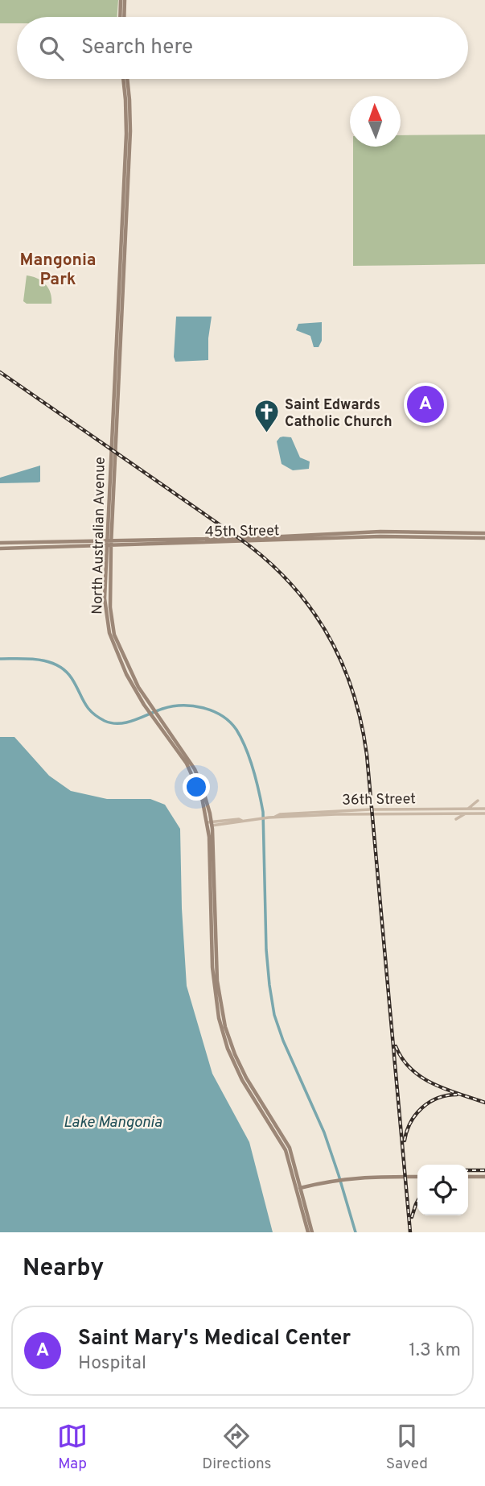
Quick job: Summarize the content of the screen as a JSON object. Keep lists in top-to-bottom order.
{
  "streets": {
    "main road": ["45th Street", "North Australian Avenue"],
    "street": ["36th Street"]
  },
  "crossings": [
    ["45th Street", "North Australian Avenue"],
    ["North Australian Avenue", "36th Street"]
  ],
  "districts": ["Mangonia Park"],
  "water": ["Lake Mangonia"],
  "places": {
    "church": ["Saint Edwards Catholic Church"]
  },
  "north": "top",
  "page": {
    "search": "Search here",
    "pins": "A",
    "heading": "Nearby",
    "list": [
      {
        "mark": "A",
        "name": "Saint Mary's Medical Center",
        "note": "Hospital",
        "value": "1.3 km"
      }
    ],
    "nav": ["Map", "Directions", "Saved"]
  }
}
